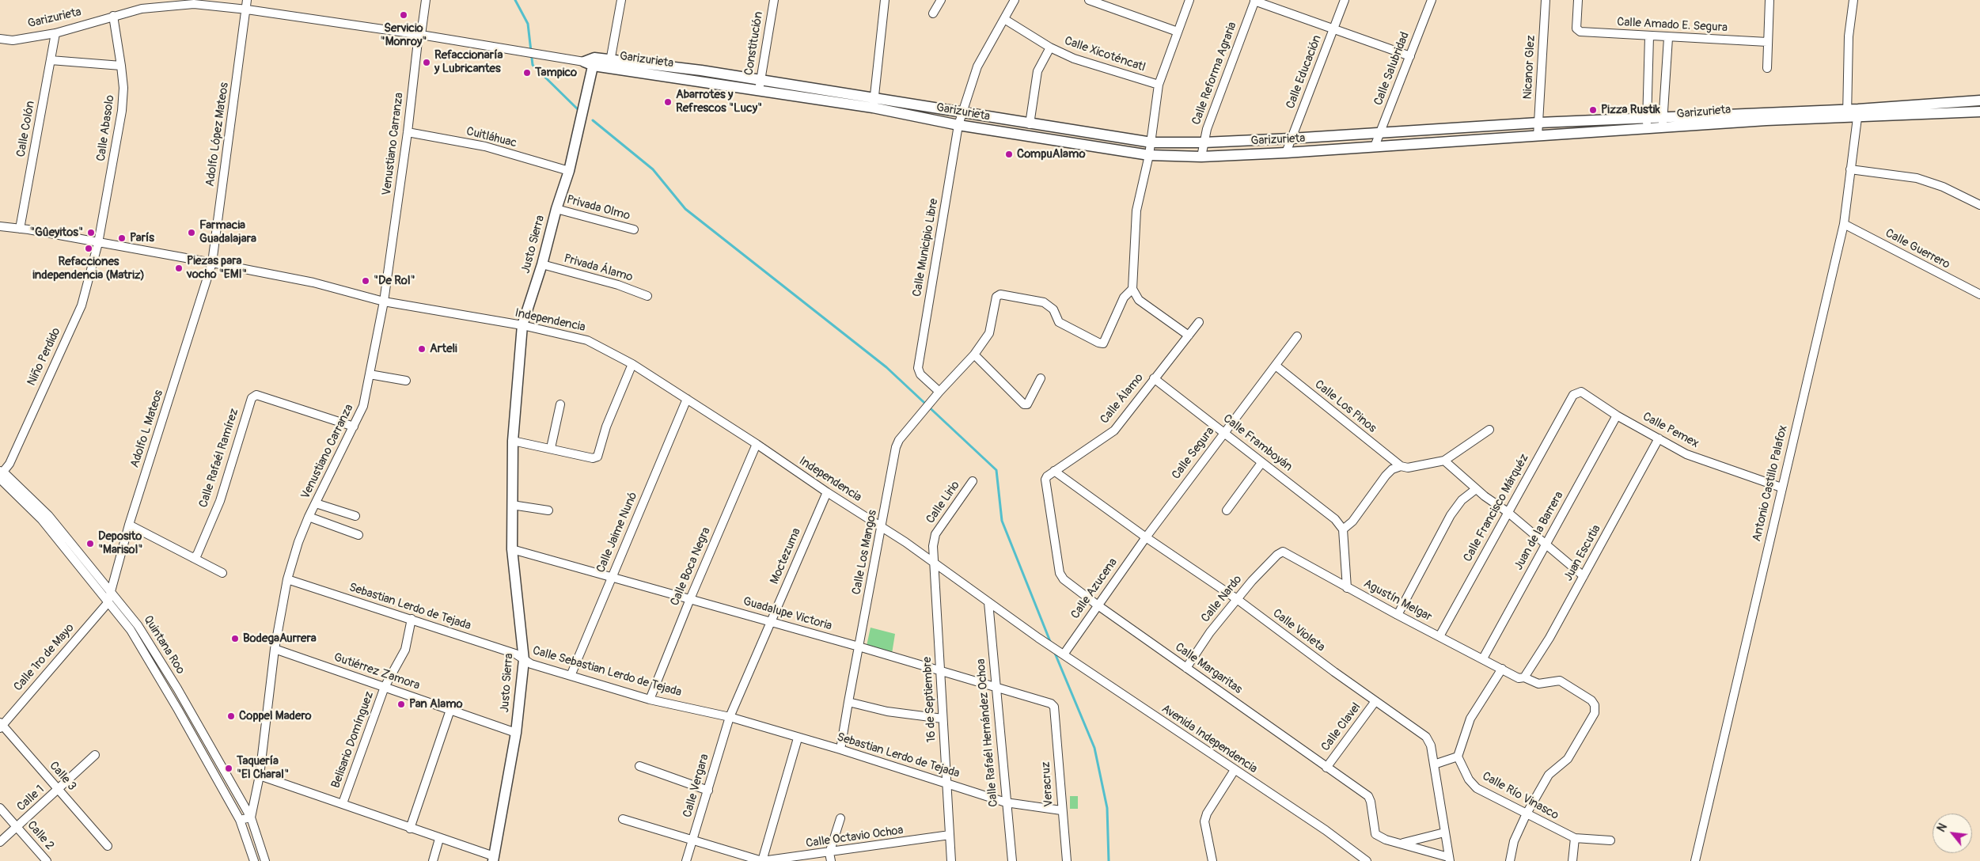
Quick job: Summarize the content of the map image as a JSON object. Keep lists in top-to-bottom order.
{
  "streets": {
    "main road": ["Garizurieta", "Justo Sierra"],
    "street": [
      "Calle Amado E. Segura",
      "Constitución",
      "Calle Xicoténcatl",
      "Nicanor Glez",
      "Calle Salubridad",
      "Calle Educación",
      "Calle Reforma Agraria",
      "Calle Abasolo",
      "Calle Colón",
      "Adolfo López Mateos",
      "Cuitláhuac",
      "Venustiano Carranza",
      "Privada Olmo",
      "Calle Municipio Libre",
      "Calle Guerrero",
      "Privada Álamo",
      "Independencia",
      "Niño Perdido",
      "Calle Álamo",
      "Calle Los Pinos",
      "Adolfo L Mateos",
      "Calle Pemex",
      "Calle Framboyán",
      "Calle Segura",
      "Calle Rafaél Ramírez",
      "Antonio Castillo Palafox",
      "Calle Lirio",
      "Calle Francisco Márquéz",
      "Juan de la Barrera",
      "Calle Jaime Nunó",
      "Calle Los Mangos",
      "Juan Escutia",
      "Moctezuma",
      "Calle Boca Negra",
      "Calle Azucena",
      "Calle Nardo",
      "Agustín Melgar",
      "Sebastian Lerdo de Tejada",
      "Guadalupe Victoria",
      "Calle Violeta",
      "Quintana Roo",
      "Calle 1ro de Mayo",
      "Calle Margaritas",
      "Gutiérrez Zamora",
      "Calle Sebastian Lerdo de Tejada",
      "16 de Septiembre",
      "Calle Clavel",
      "Calle Rafaél Hernández Ochoa",
      "Avenida Independencia",
      "Belisario Domínguez",
      "Calle 3",
      "Veracruz",
      "Calle Vergara",
      "Calle Río Vinasco",
      "Calle 1",
      "Calle 2",
      "Calle Octavio Ochoa"
    ]
  },
  "crossings": [
    ["Garizurieta", "Constitución"],
    ["Garizurieta", "Nicanor Glez"],
    ["Garizurieta", "Calle Salubridad"],
    ["Garizurieta", "Calle Educación"],
    ["Garizurieta", "Calle Reforma Agraria"],
    ["Garizurieta", "Calle Abasolo"],
    ["Garizurieta", "Calle Colón"],
    ["Garizurieta", "Adolfo López Mateos"],
    ["Garizurieta", "Venustiano Carranza"],
    ["Garizurieta", "Justo Sierra"],
    ["Garizurieta", "Calle Municipio Libre"],
    ["Garizurieta", "Antonio Castillo Palafox"],
    ["Calle Xicoténcatl", "Calle Municipio Libre"],
    ["Calle Abasolo", "Independencia"],
    ["Calle Abasolo", "Niño Perdido"],
    ["Calle Colón", "Independencia"],
    ["Adolfo López Mateos", "Independencia"],
    ["Adolfo López Mateos", "Adolfo L Mateos"],
    ["Cuitláhuac", "Venustiano Carranza"],
    ["Cuitláhuac", "Justo Sierra"],
    ["Venustiano Carranza", "Independencia"],
    ["Venustiano Carranza", "Calle Rafaél Ramírez"],
    ["Venustiano Carranza", "Sebastian Lerdo de Tejada"],
    ["Venustiano Carranza", "Quintana Roo"],
    ["Venustiano Carranza", "Gutiérrez Zamora"],
    ["Privada Olmo", "Justo Sierra"],
    ["Justo Sierra", "Privada Álamo"],
    ["Justo Sierra", "Independencia"],
    ["Justo Sierra", "Sebastian Lerdo de Tejada"],
    ["Justo Sierra", "Guadalupe Victoria"],
    ["Justo Sierra", "Gutiérrez Zamora"],
    ["Justo Sierra", "Calle Sebastian Lerdo de Tejada"],
    ["Calle Municipio Libre", "Calle Los Mangos"],
    ["Calle Guerrero", "Antonio Castillo Palafox"],
    ["Independencia", "Niño Perdido"],
    ["Independencia", "Adolfo L Mateos"],
    ["Independencia", "Calle Lirio"],
    ["Independencia", "Calle Jaime Nunó"],
    ["Independencia", "Calle Los Mangos"],
    ["Independencia", "Moctezuma"],
    ["Independencia", "Calle Boca Negra"],
    ["Independencia", "16 de Septiembre"],
    ["Independencia", "Calle Rafaél Hernández Ochoa"],
    ["Independencia", "Avenida Independencia"],
    ["Niño Perdido", "Quintana Roo"],
    ["Calle Álamo", "Calle Framboyán"],
    ["Calle Álamo", "Calle Violeta"],
    ["Calle Álamo", "Calle Margaritas"],
    ["Calle Los Pinos", "Calle Segura"],
    ["Adolfo L Mateos", "Quintana Roo"],
    ["Adolfo L Mateos", "Calle 1ro de Mayo"],
    ["Calle Pemex", "Antonio Castillo Palafox"],
    ["Calle Pemex", "Calle Francisco Márquéz"],
    ["Calle Pemex", "Juan de la Barrera"],
    ["Calle Pemex", "Juan Escutia"],
    ["Calle Framboyán", "Calle Segura"],
    ["Calle Segura", "Calle Azucena"],
    ["Calle Segura", "Calle Violeta"],
    ["Calle Lirio", "16 de Septiembre"],
    ["Calle Francisco Márquéz", "Agustín Melgar"],
    ["Juan de la Barrera", "Agustín Melgar"],
    ["Calle Jaime Nunó", "Guadalupe Victoria"],
    ["Calle Jaime Nunó", "Calle Sebastian Lerdo de Tejada"],
    ["Calle Los Mangos", "Sebastian Lerdo de Tejada"],
    ["Calle Los Mangos", "Guadalupe Victoria"],
    ["Juan Escutia", "Agustín Melgar"],
    ["Moctezuma", "Sebastian Lerdo de Tejada"],
    ["Moctezuma", "Guadalupe Victoria"],
    ["Moctezuma", "Calle Sebastian Lerdo de Tejada"],
    ["Moctezuma", "Calle Vergara"],
    ["Calle Boca Negra", "Guadalupe Victoria"],
    ["Calle Boca Negra", "Calle Sebastian Lerdo de Tejada"],
    ["Calle Azucena", "Calle Violeta"],
    ["Calle Azucena", "Calle Margaritas"],
    ["Calle Azucena", "Avenida Independencia"],
    ["Calle Nardo", "Agustín Melgar"],
    ["Calle Nardo", "Calle Violeta"],
    ["Calle Nardo", "Calle Margaritas"],
    ["Agustín Melgar", "Calle Río Vinasco"],
    ["Sebastian Lerdo de Tejada", "Calle Sebastian Lerdo de Tejada"],
    ["Sebastian Lerdo de Tejada", "16 de Septiembre"],
    ["Sebastian Lerdo de Tejada", "Calle Rafaél Hernández Ochoa"],
    ["Sebastian Lerdo de Tejada", "Belisario Domínguez"],
    ["Sebastian Lerdo de Tejada", "Veracruz"],
    ["Sebastian Lerdo de Tejada", "Calle Vergara"],
    ["Guadalupe Victoria", "16 de Septiembre"],
    ["Guadalupe Victoria", "Calle Rafaél Hernández Ochoa"],
    ["Guadalupe Victoria", "Veracruz"],
    ["Calle Violeta", "Calle Margaritas"],
    ["Calle Violeta", "Calle Clavel"],
    ["Quintana Roo", "Calle 1ro de Mayo"],
    ["Calle 1ro de Mayo", "Calle 3"],
    ["Calle Margaritas", "Calle Clavel"],
    ["Gutiérrez Zamora", "Belisario Domínguez"],
    ["Calle Sebastian Lerdo de Tejada", "Calle Vergara"],
    ["16 de Septiembre", "Calle Octavio Ochoa"],
    ["Calle 3", "Calle 1"],
    ["Calle Vergara", "Calle Octavio Ochoa"],
    ["Calle 1", "Calle 2"]
  ],
  "places": [
    "Servicio \"Monroy\"",
    "Refaccionaría y Lubricantes",
    "Tampico",
    "Abarrotes y Refrescos \"Lucy\"",
    "Pizza Rustik",
    "CompuAlamo",
    "\"Gûeyitos\"",
    "Farmacia Guadalajara",
    "París",
    "Refacciones independencia (Matriz)",
    "Piezas para vocho \"EMI\"",
    "\"De Rol\"",
    "Arteli",
    "Deposito \"Marisol\"",
    "BodegaAurrera",
    "Pan Alamo",
    "Coppel Madero",
    "Taquería \"El Charal\""
  ],
  "north": "top left"
}
